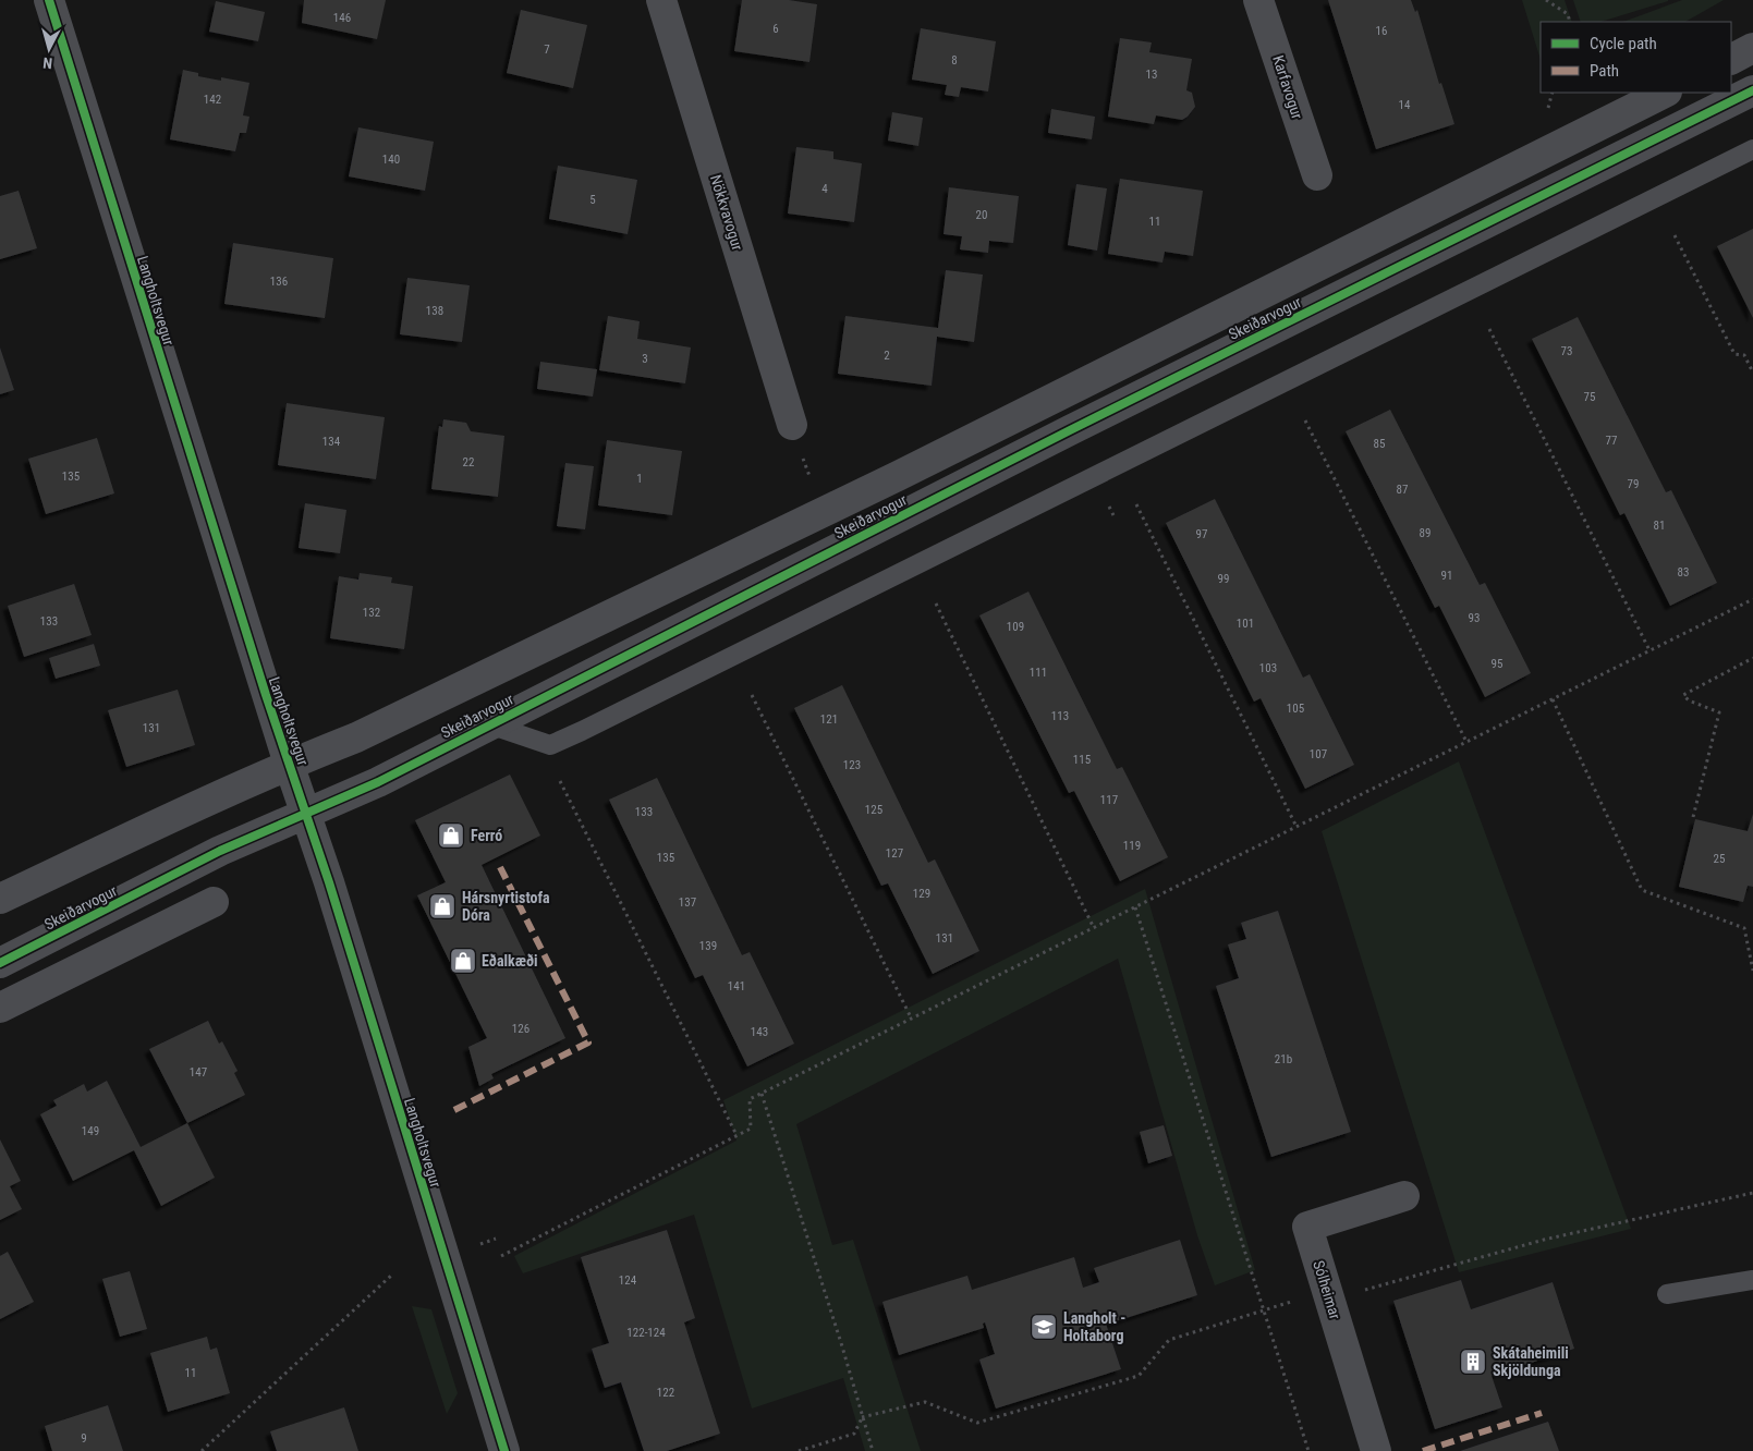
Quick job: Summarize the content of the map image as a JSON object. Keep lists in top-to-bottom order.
{
  "streets": {
    "street": [
      "Karfavogur",
      "Nökkvavogur",
      "Langholtsvegur",
      "Skeiðarvogur",
      "Sólheimar"
    ]
  },
  "crossings": [
    ["Langholtsvegur", "Skeiðarvogur"]
  ],
  "places": {
    "shop": ["Ferró", "Hársnyrtistofa Dóra", "Eðalkæði"],
    "school or university": ["Langholt - Holtaborg"],
    "building": ["Skátaheimili Skjöldunga"]
  },
  "house_numbers": [
    "146",
    "6",
    "16",
    "7",
    "8",
    "13",
    "142",
    "14",
    "140",
    "4",
    "5",
    "20",
    "11",
    "136",
    "138",
    "73",
    "2",
    "3",
    "75",
    "77",
    "134",
    "85",
    "22",
    "135",
    "1",
    "79",
    "87",
    "81",
    "89",
    "97",
    "83",
    "91",
    "99",
    "132",
    "93",
    "133",
    "101",
    "109",
    "95",
    "103",
    "111",
    "105",
    "113",
    "121",
    "131",
    "107",
    "115",
    "123",
    "117",
    "125",
    "133",
    "119",
    "127",
    "135",
    "25",
    "129",
    "137",
    "131",
    "139",
    "141",
    "126",
    "143",
    "21b",
    "147",
    "149",
    "124",
    "122-124",
    "11",
    "122",
    "9"
  ],
  "legend": ["Cycle path", "Path"],
  "north": "bottom"
}
